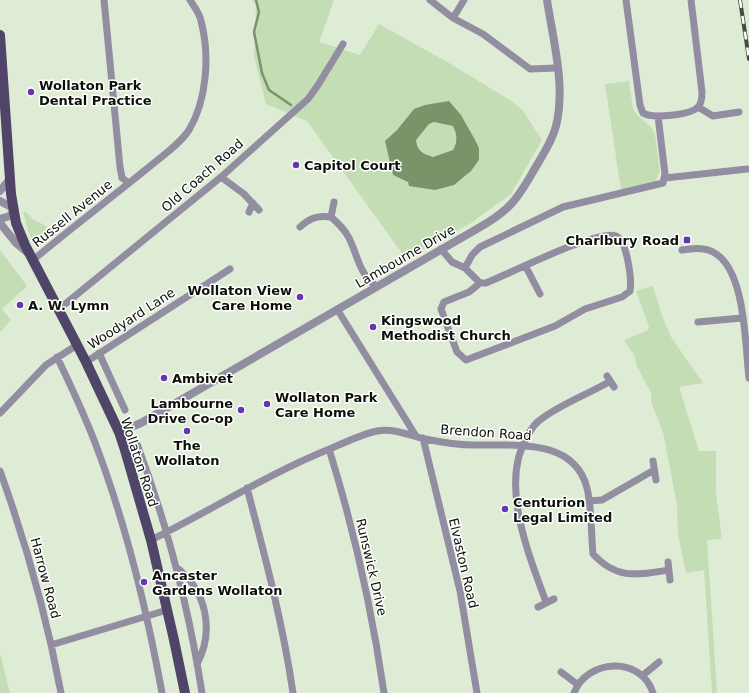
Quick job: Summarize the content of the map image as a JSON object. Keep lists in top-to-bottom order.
{
  "streets": {
    "main road": ["Wollaton Road"],
    "street": [
      "Old Coach Road",
      "Russell Avenue",
      "Lambourne Drive",
      "Woodyard Lane",
      "Brendon Road",
      "Elvaston Road",
      "Runswick Drive",
      "Harrow Road"
    ]
  },
  "crossings": [
    ["Old Coach Road", "Wollaton Road"],
    ["Russell Avenue", "Wollaton Road"],
    ["Lambourne Drive", "Wollaton Road"],
    ["Lambourne Drive", "Elvaston Road"],
    ["Woodyard Lane", "Wollaton Road"],
    ["Brendon Road", "Wollaton Road"],
    ["Brendon Road", "Elvaston Road"],
    ["Brendon Road", "Runswick Drive"]
  ],
  "places": {
    "other": [
      "Wollaton Park Dental Practice",
      "Capitol Court",
      "Wollaton View Care Home",
      "A. W. Lymn",
      "Kingswood Methodist Church",
      "Ambivet",
      "Wollaton Park Care Home",
      "Lambourne Drive Co-op",
      "The Wollaton",
      "Centurion Legal Limited",
      "Ancaster Gardens Wollaton"
    ],
    "transit": ["Charlbury Road"]
  }
}
